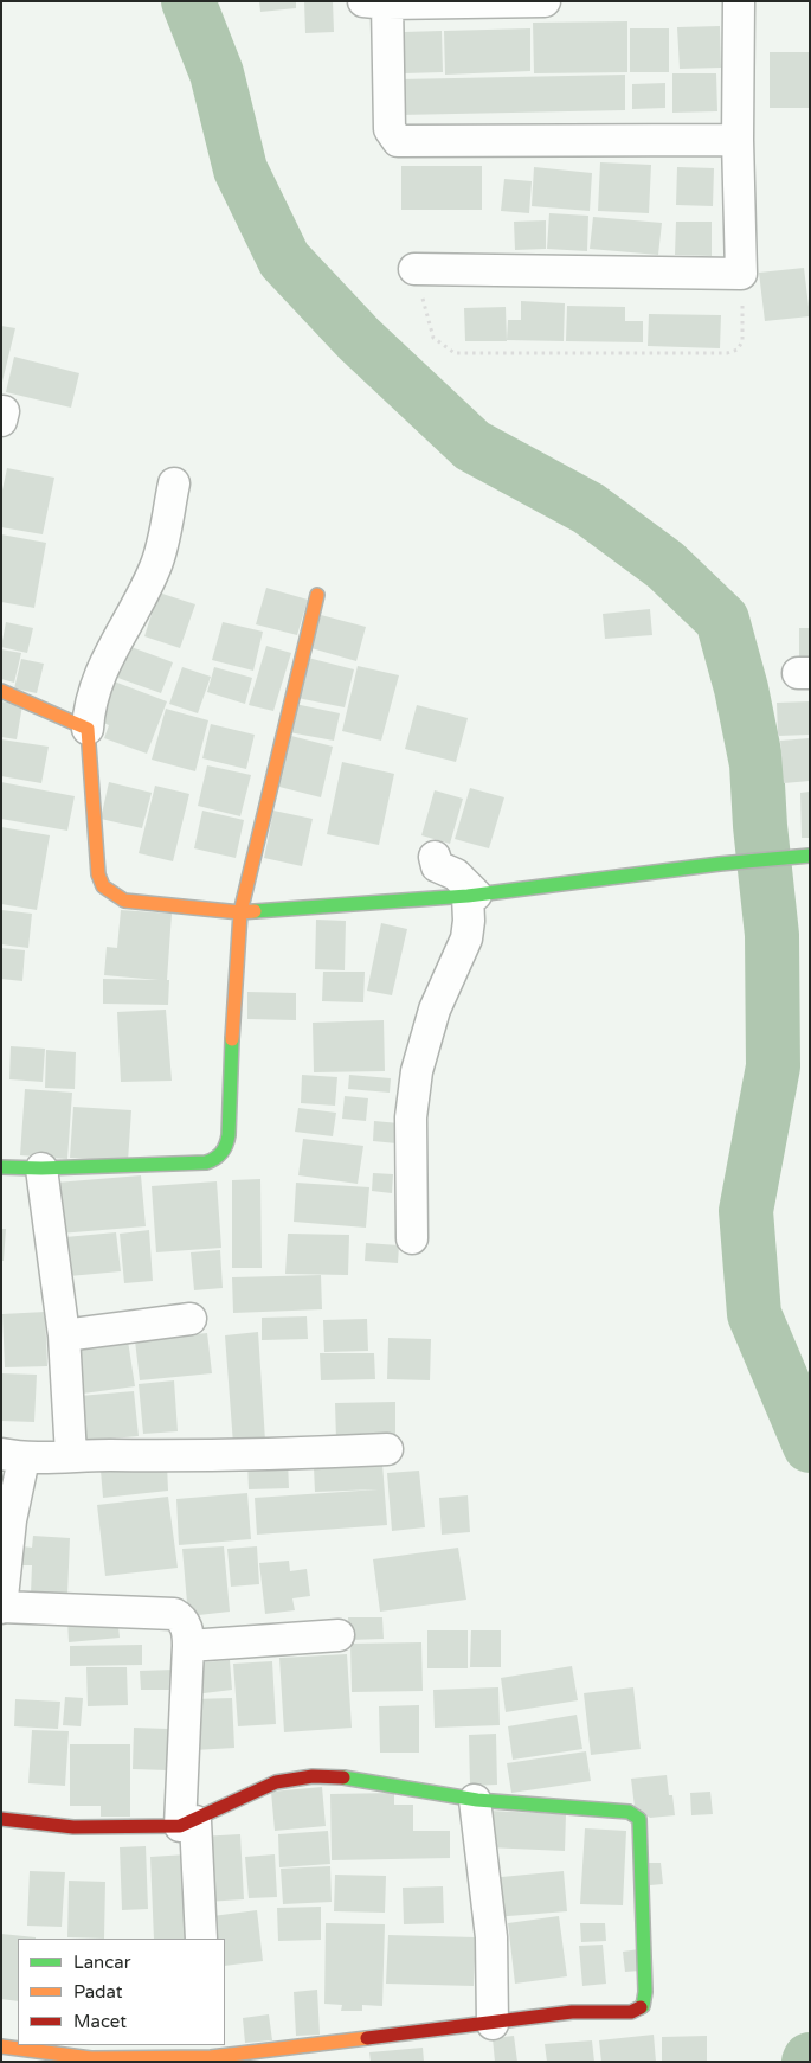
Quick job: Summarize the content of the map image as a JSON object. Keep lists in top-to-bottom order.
{
  "legend": ["Lancar", "Padat", "Macet"]
}
